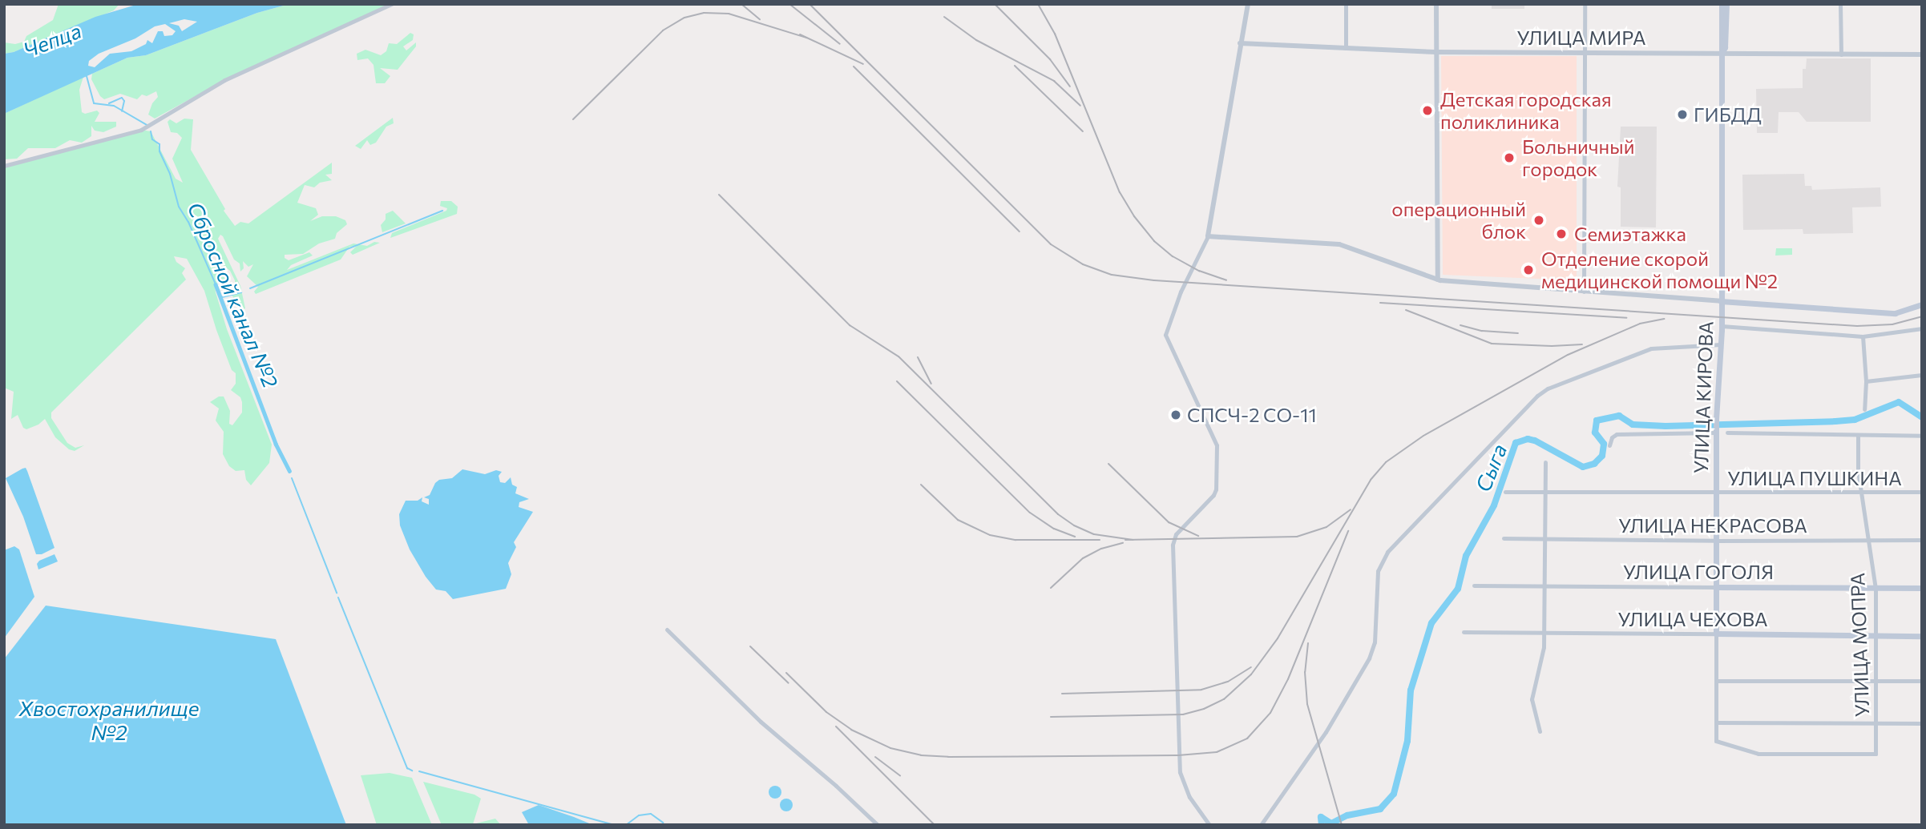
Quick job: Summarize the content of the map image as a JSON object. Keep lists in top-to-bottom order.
{
  "streets": {
    "main road": ["УЛИЦА КИРОВА", "УЛИЦА ГОГОЛЯ", "УЛИЦА ЧЕХОВА"],
    "street": [
      "УЛИЦА МИРА",
      "УЛИЦА ПУШКИНА",
      "УЛИЦА НЕКРАСОВА",
      "УЛИЦА МОПРА"
    ]
  },
  "crossings": [
    ["УЛИЦА МИРА", "УЛИЦА КИРОВА"],
    ["УЛИЦА КИРОВА", "УЛИЦА ПУШКИНА"],
    ["УЛИЦА КИРОВА", "УЛИЦА НЕКРАСОВА"],
    ["УЛИЦА КИРОВА", "УЛИЦА ГОГОЛЯ"],
    ["УЛИЦА КИРОВА", "УЛИЦА ЧЕХОВА"],
    ["УЛИЦА КИРОВА", "УЛИЦА МОПРА"],
    ["УЛИЦА ПУШКИНА", "УЛИЦА МОПРА"],
    ["УЛИЦА НЕКРАСОВА", "УЛИЦА МОПРА"],
    ["УЛИЦА ГОГОЛЯ", "УЛИЦА МОПРА"],
    ["УЛИЦА ЧЕХОВА", "УЛИЦА МОПРА"]
  ],
  "water": [
    "Чепца",
    "Сбросной канал №2",
    "Сыга",
    "Хвостохранилище №2"
  ],
  "places": [
    "Детская городская поликлиника",
    "ГИБДД",
    "Больничный городок",
    "операционный блок",
    "Семиэтажка",
    "Отделение скорой медицинской помощи №2",
    "СПСЧ-2 СО-11"
  ]
}
